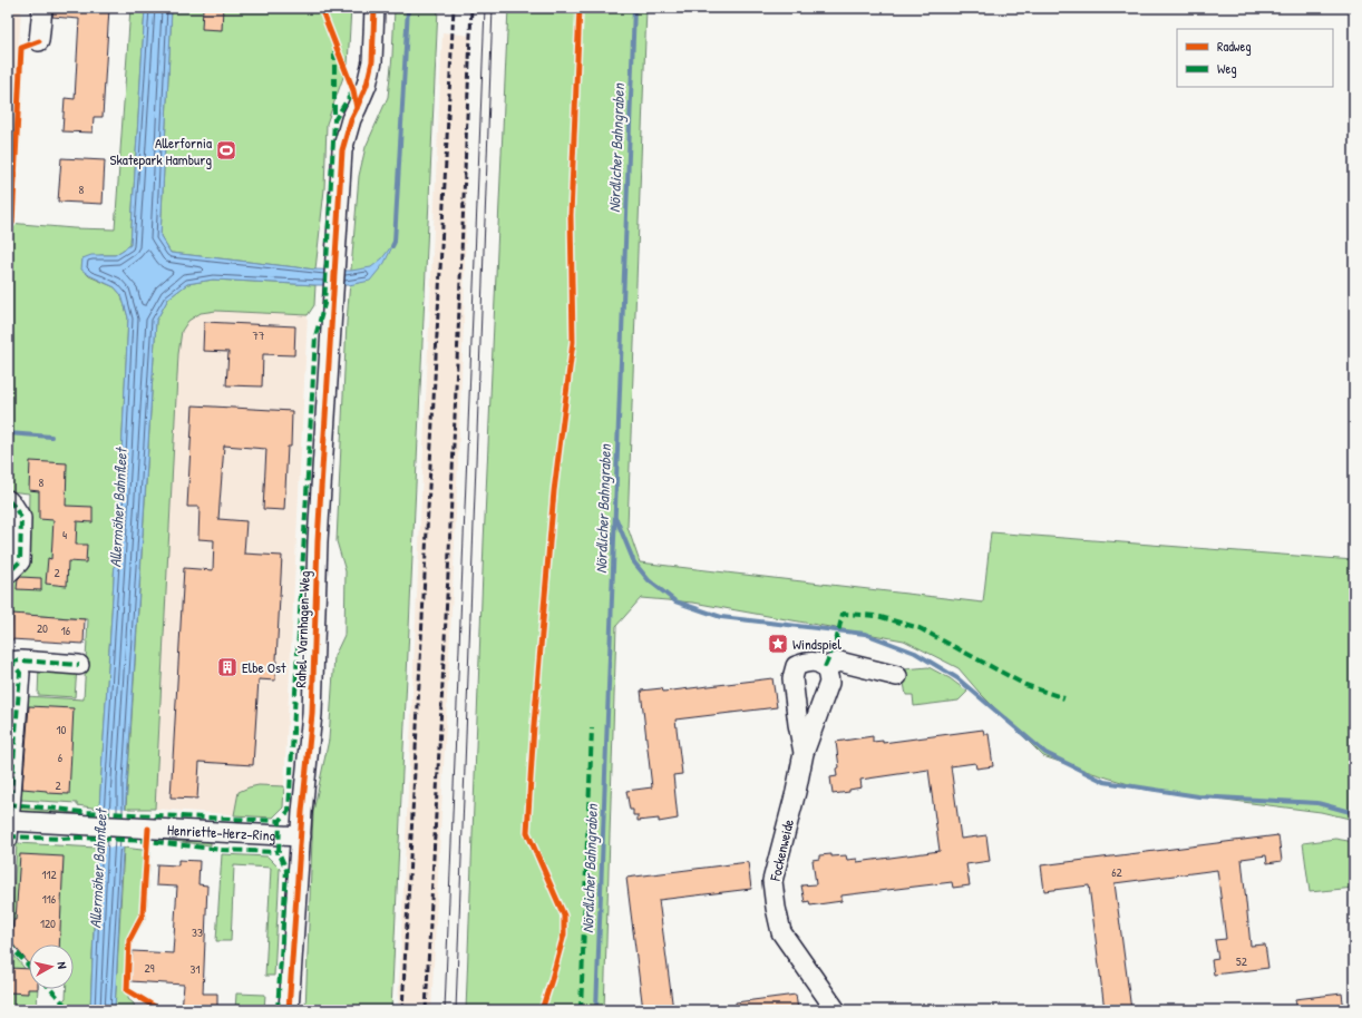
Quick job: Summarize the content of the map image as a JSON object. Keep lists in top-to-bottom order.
{
  "streets": {
    "street": ["Rahel-Varnhagen-Weg", "Henriette-Herz-Ring", "Fockenweide"]
  },
  "crossings": [
    ["Rahel-Varnhagen-Weg", "Henriette-Herz-Ring"]
  ],
  "water": ["Nördlicher Bahngraben", "Allermöher Bahnfleet"],
  "places": {
    "sports": ["Allerfornia Skatepark Hamburg"],
    "place": ["Windspiel"],
    "building": ["Elbe Ost"]
  },
  "house_numbers": [
    "8",
    "77",
    "8",
    "4",
    "2",
    "20",
    "16",
    "10",
    "6",
    "2",
    "62",
    "112",
    "116",
    "120",
    "33",
    "52",
    "29",
    "31"
  ],
  "legend": ["Radweg", "Weg"],
  "north": "right"
}
